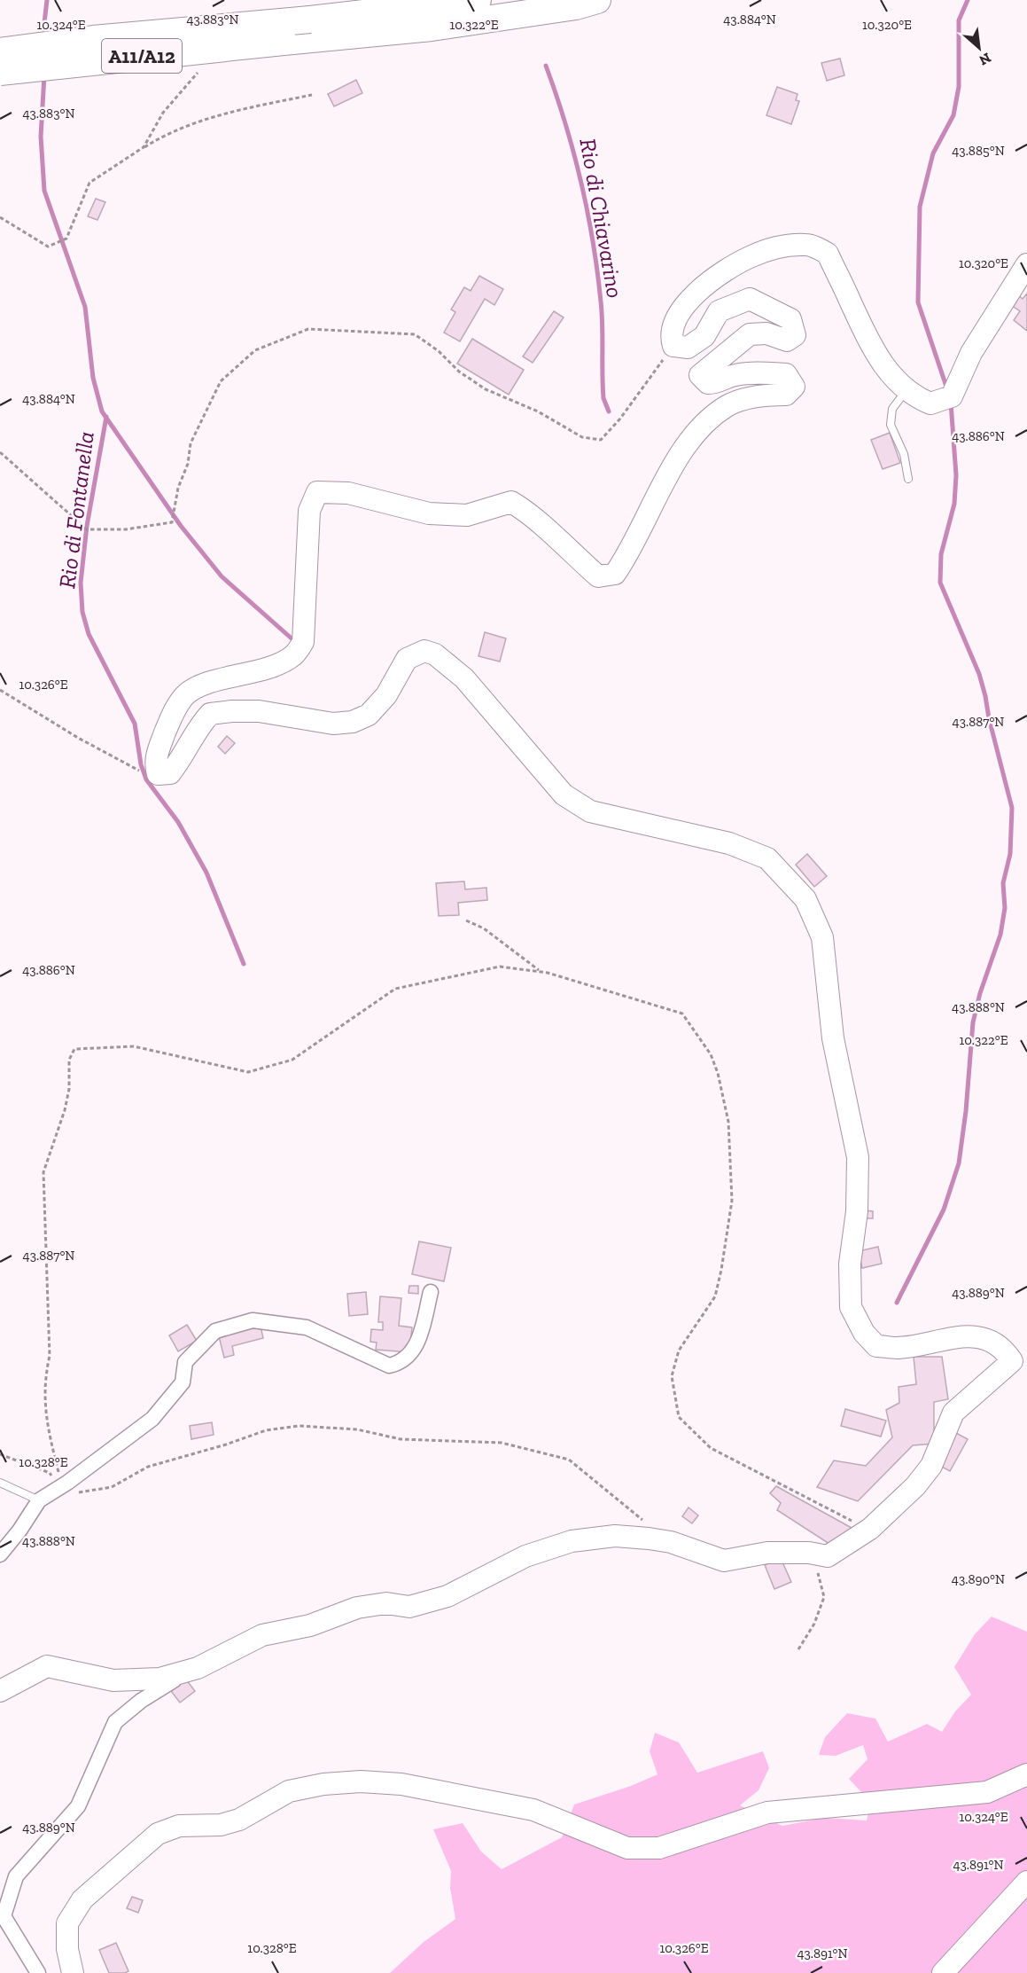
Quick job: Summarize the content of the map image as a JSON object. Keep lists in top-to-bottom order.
{
  "streets": {
    "highway": ["A11/A12"]
  },
  "water": ["Rio di Chiavarino", "Rio di Fontanella"],
  "north": "bottom right",
  "coordinates": [
    "43.883°N",
    "43.884°N",
    "10.324°E",
    "10.322°E",
    "10.320°E",
    "43.885°N",
    "43.886°N",
    "10.326°E",
    "43.887°N",
    "43.888°N",
    "43.889°N",
    "10.328°E",
    "43.890°N",
    "43.891°N"
  ]
}
